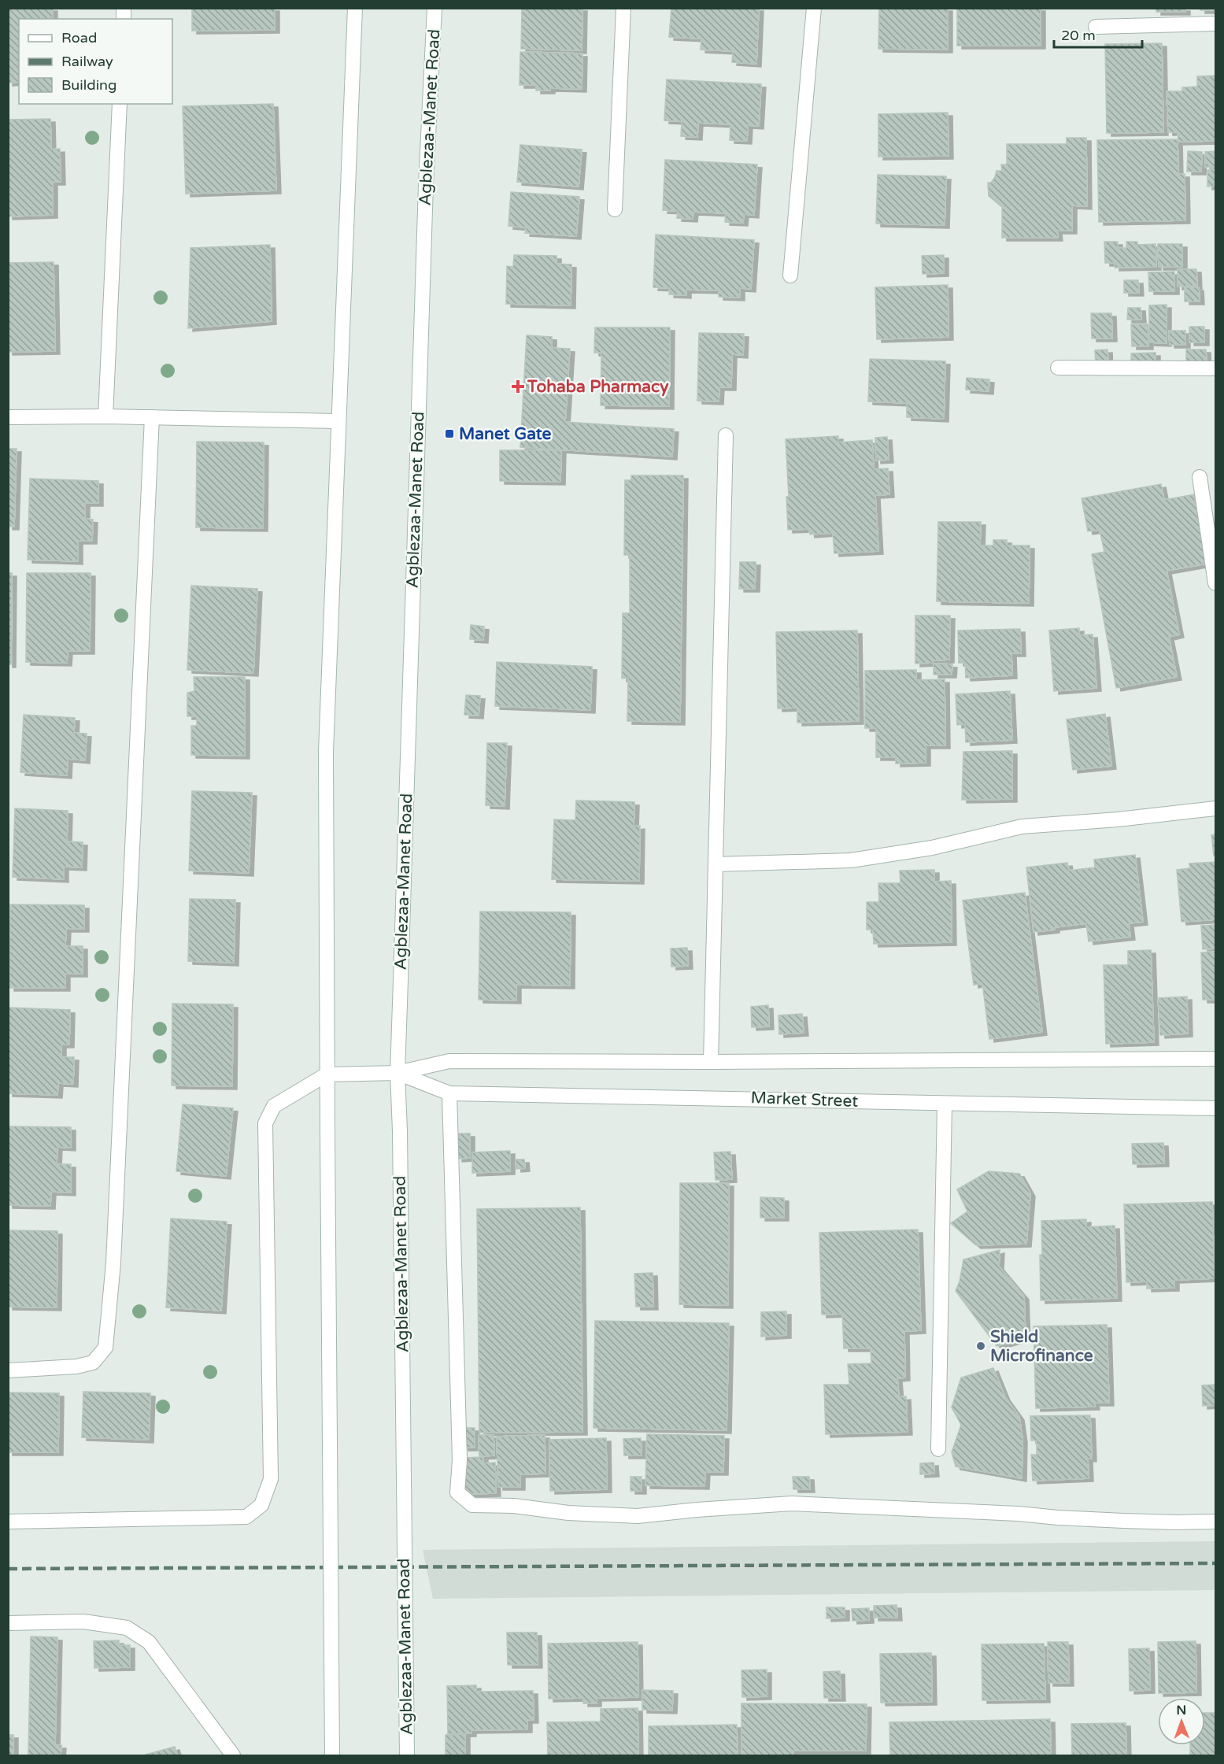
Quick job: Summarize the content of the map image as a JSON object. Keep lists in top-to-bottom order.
{
  "streets": {
    "street": ["Agblezaa-Manet Road", "Market Street"]
  },
  "crossings": [
    ["Agblezaa-Manet Road", "Market Street"]
  ],
  "places": {
    "health": ["Tohaba Pharmacy"],
    "transit": ["Manet Gate"],
    "other": ["Shield Microfinance"]
  },
  "legend": ["Road", "Railway", "Building"],
  "scale_bar": "20 m",
  "north": "top"
}
